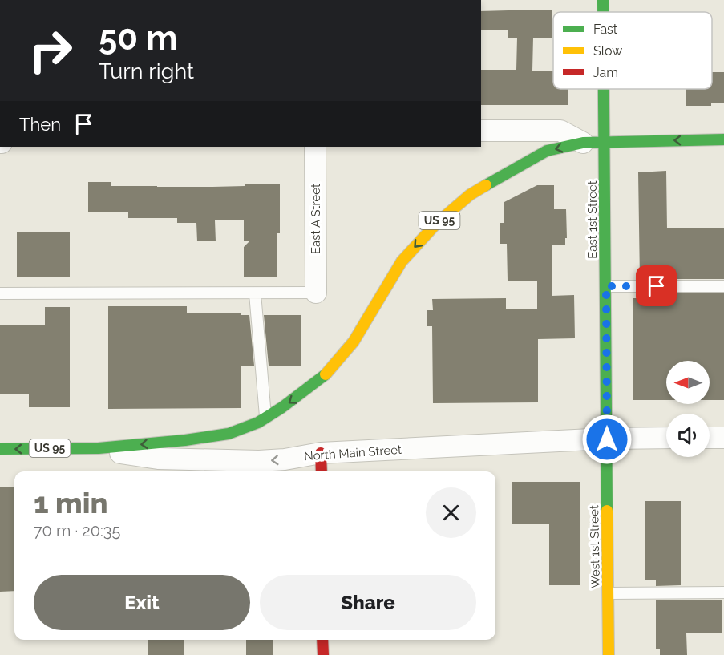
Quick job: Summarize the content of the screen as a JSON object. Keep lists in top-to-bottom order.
{
  "streets": {
    "main road": [
      "East 1st Street",
      "US 95",
      "North Main Street",
      "West 1st Street"
    ],
    "street": ["East A Street"]
  },
  "crossings": [
    ["East 1st Street", "US 95"],
    ["East 1st Street", "North Main Street"],
    ["East 1st Street", "West 1st Street"],
    ["US 95", "North Main Street"],
    ["North Main Street", "West 1st Street"]
  ],
  "one_way": ["North Main Street"],
  "legend": ["Fast", "Slow", "Jam"],
  "north": "left",
  "page": {
    "turn": ["50 m", "Turn right"],
    "then": "Then",
    "heading": ["1 min", "70 m · 20:35"],
    "buttons": ["Exit", "Share"]
  }
}
